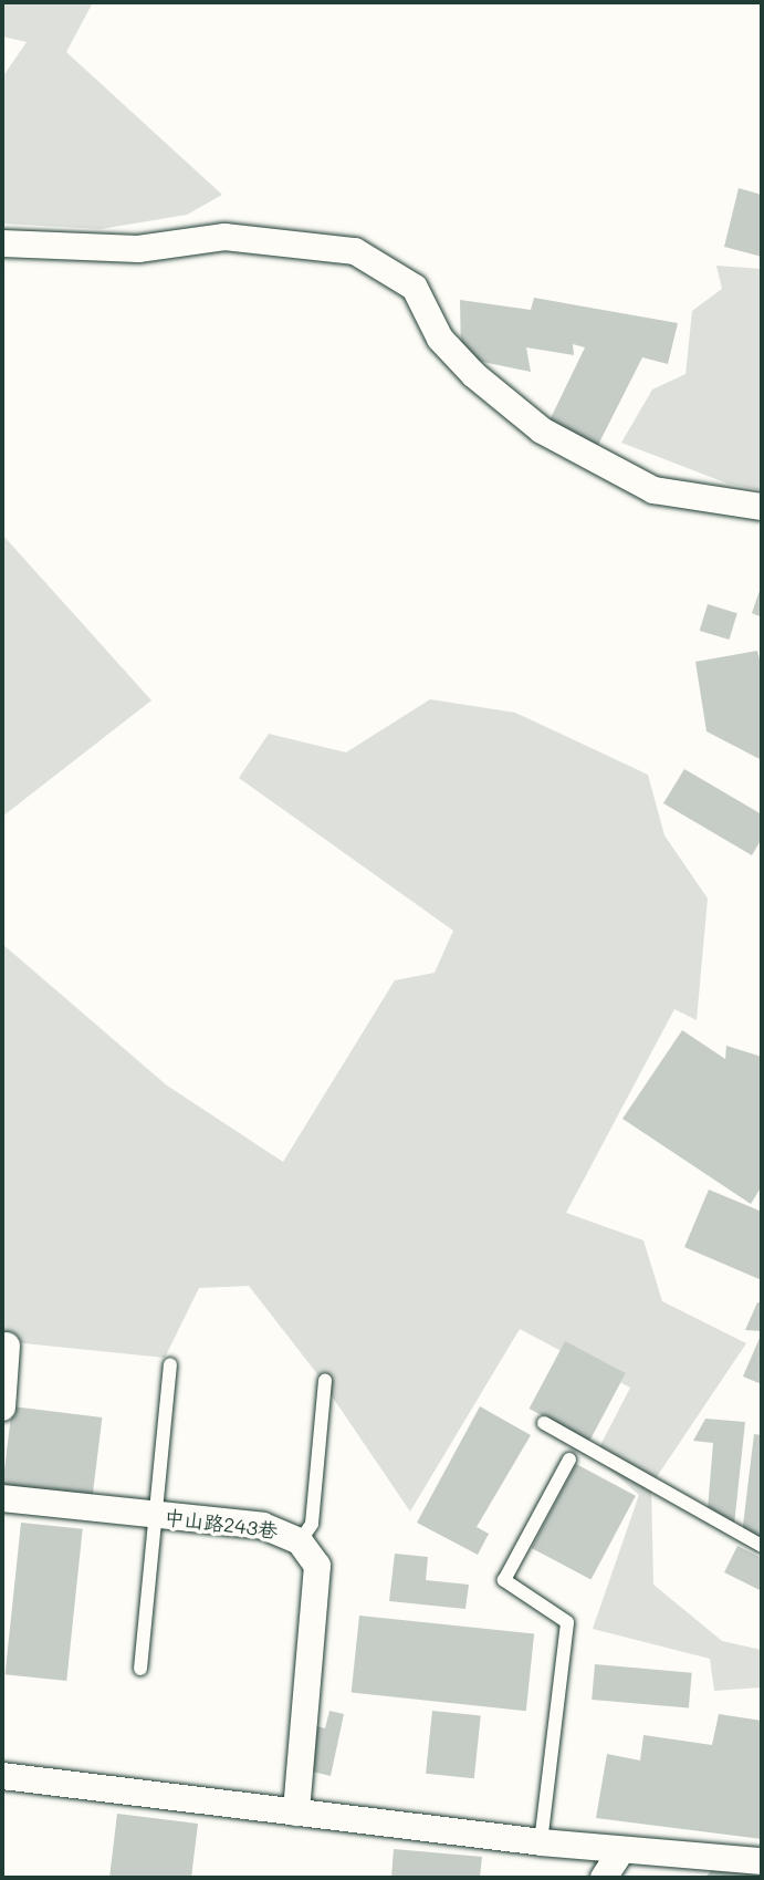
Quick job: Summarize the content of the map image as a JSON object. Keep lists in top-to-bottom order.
{
  "streets": {
    "street": ["中山路243巷"]
  }
}
